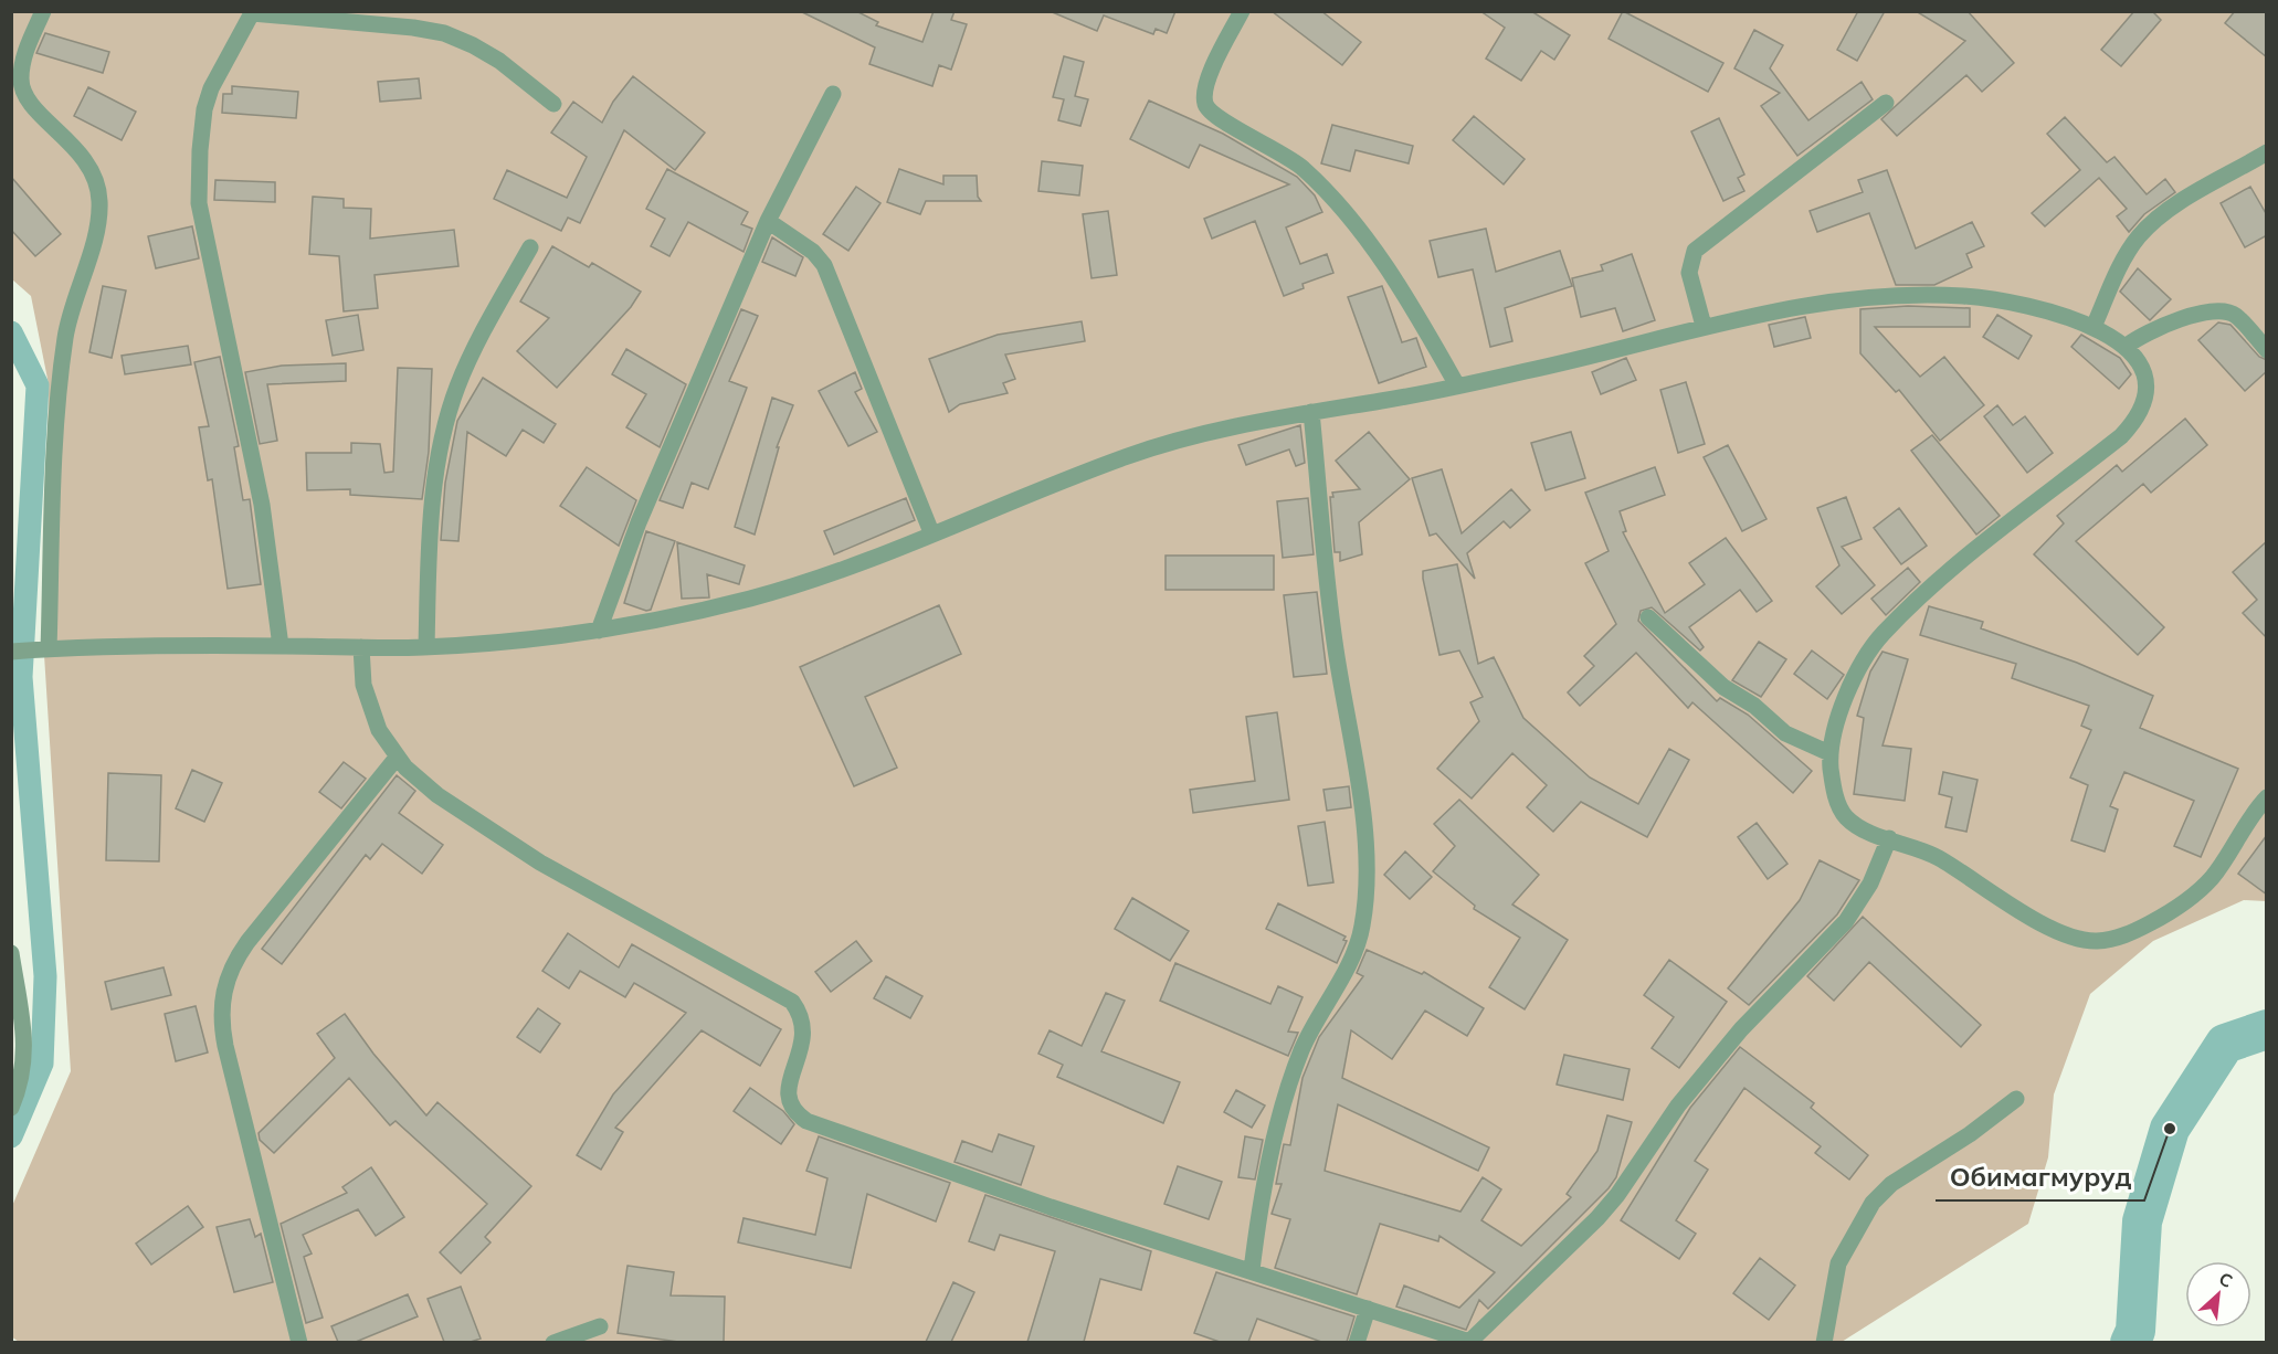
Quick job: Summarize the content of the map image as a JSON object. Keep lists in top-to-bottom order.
{
  "places": ["Обимагмуруд"],
  "north": "top right"
}
